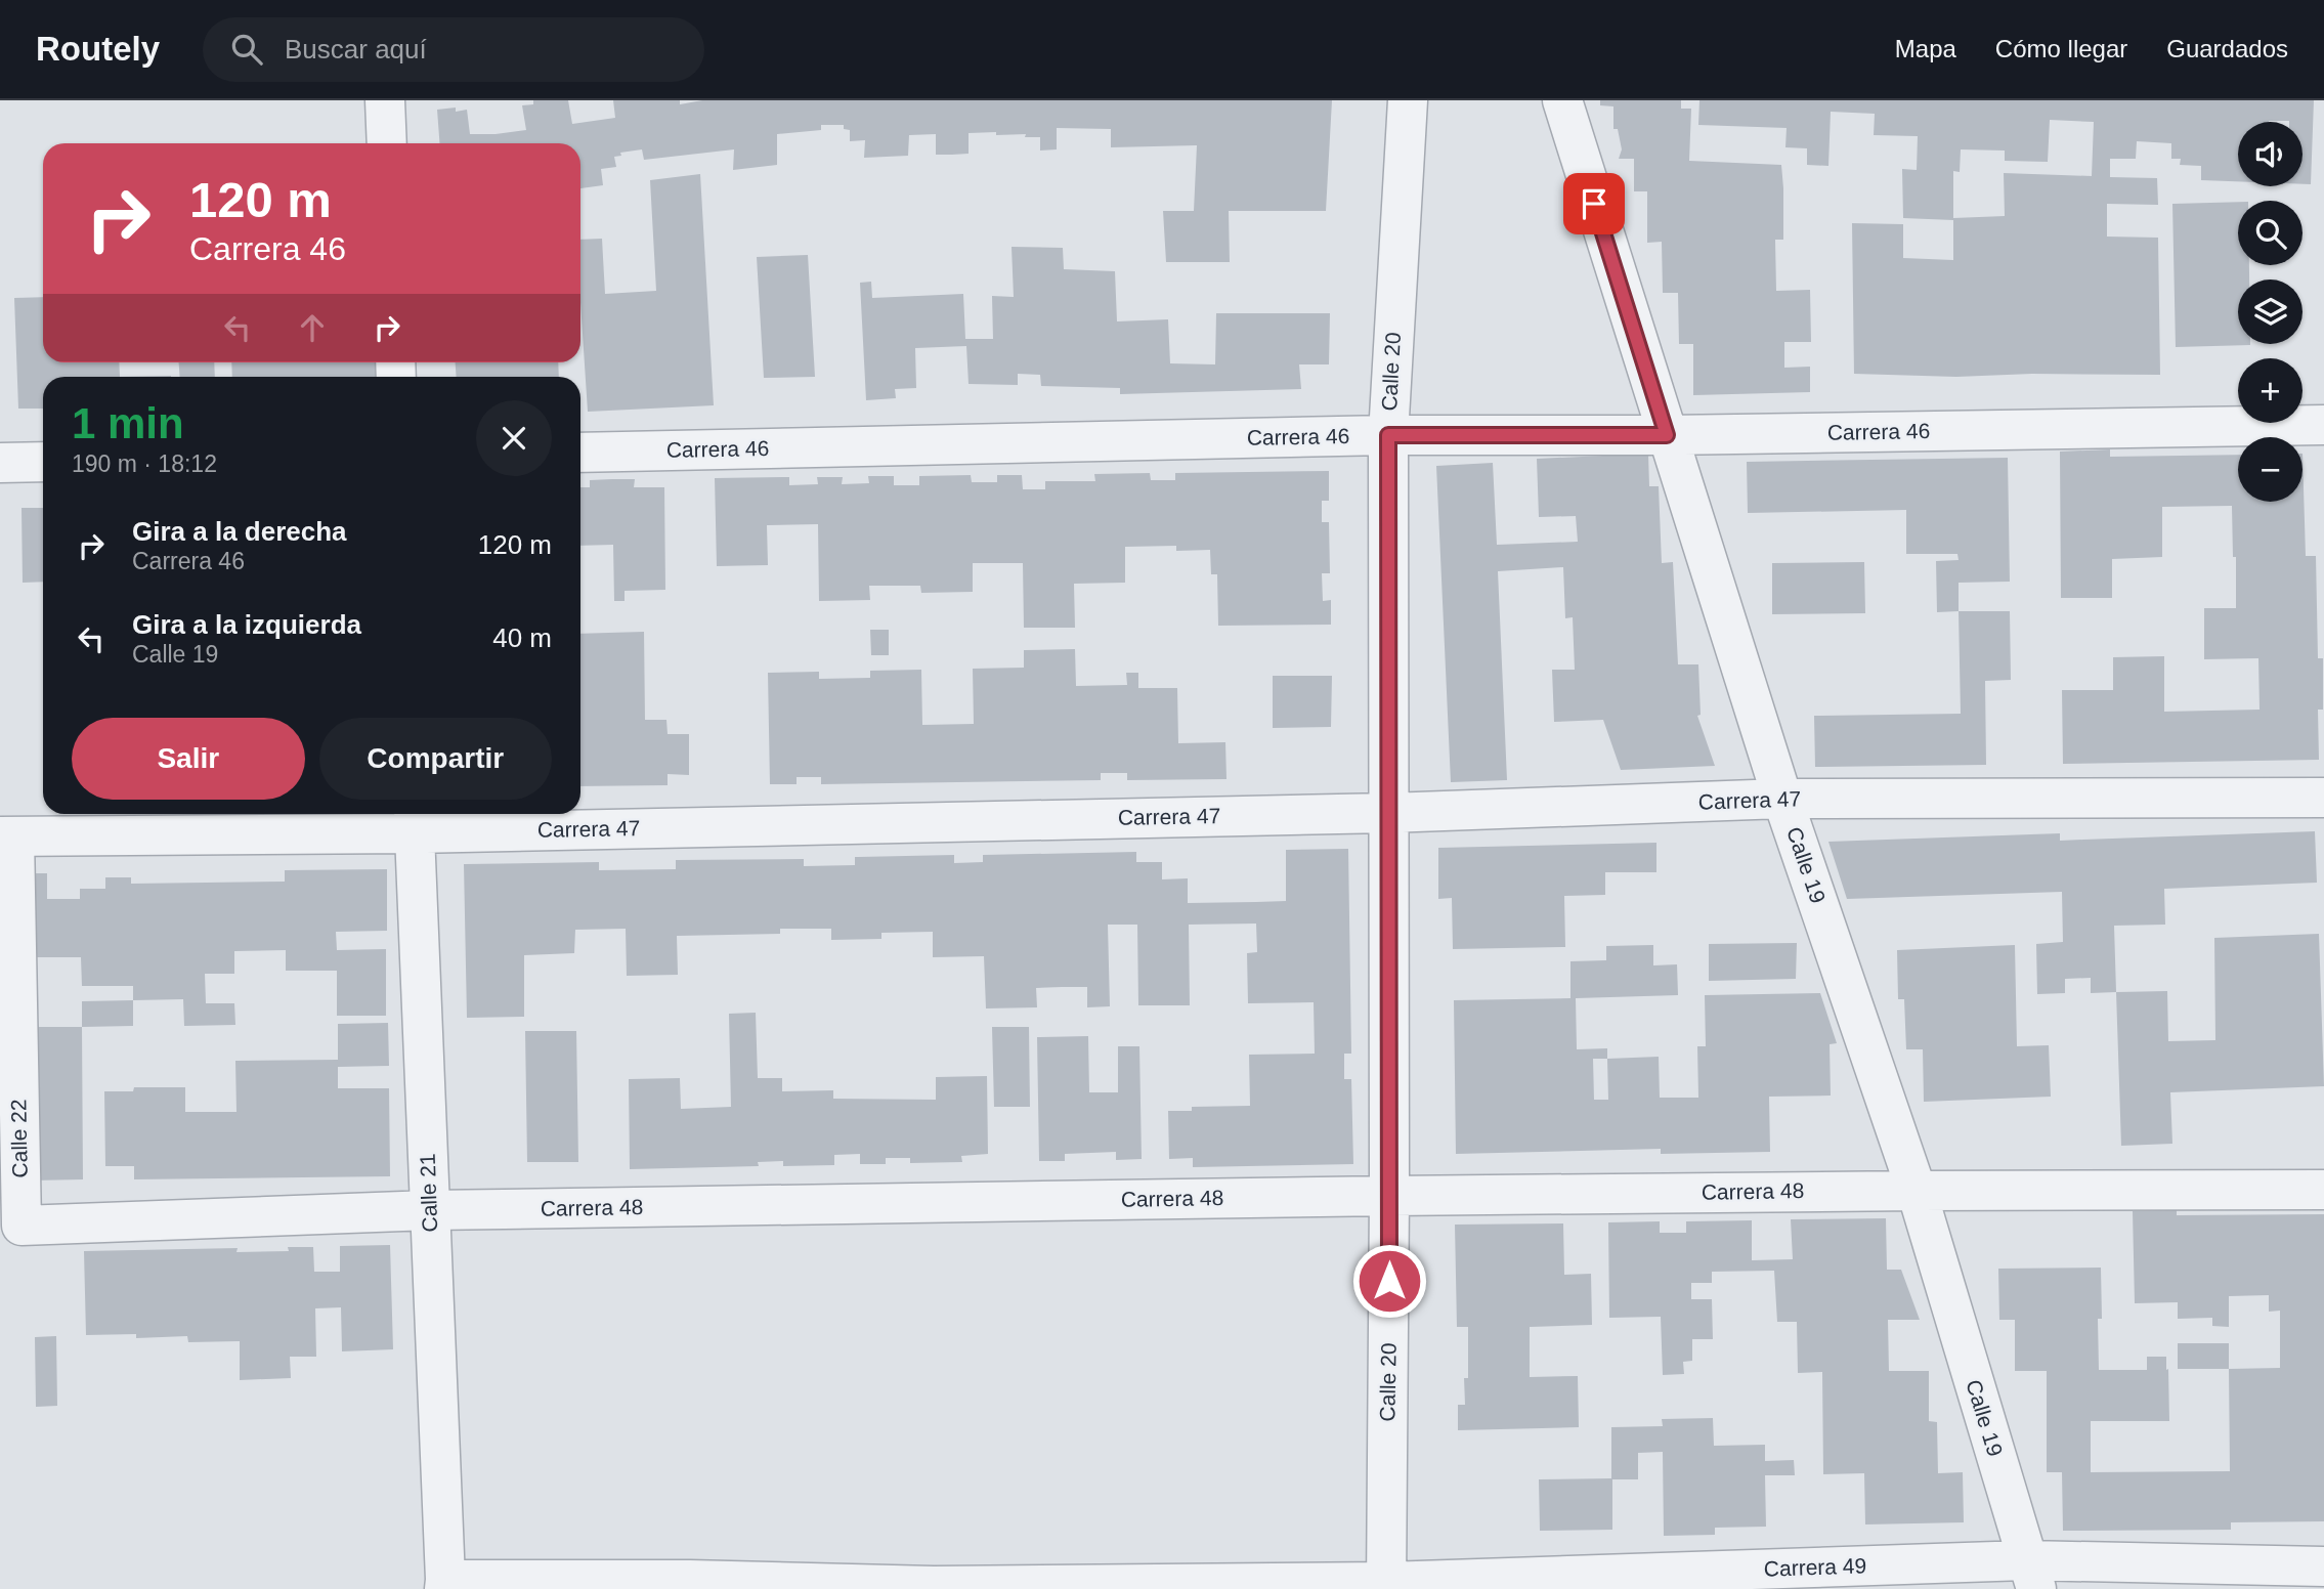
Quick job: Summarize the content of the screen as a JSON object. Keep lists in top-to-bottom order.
{
  "streets": {
    "street": [
      "Calle 20",
      "Carrera 46",
      "Carrera 47",
      "Calle 19",
      "Calle 22",
      "Carrera 48",
      "Calle 21",
      "Carrera 49"
    ]
  },
  "crossings": [
    ["Calle 20", "Carrera 46"],
    ["Calle 20", "Carrera 47"],
    ["Calle 20", "Carrera 48"],
    ["Calle 20", "Carrera 49"],
    ["Carrera 46", "Calle 19"],
    ["Carrera 47", "Calle 19"],
    ["Carrera 47", "Calle 22"],
    ["Carrera 47", "Calle 21"],
    ["Calle 19", "Carrera 48"],
    ["Calle 19", "Carrera 49"],
    ["Calle 22", "Carrera 48"],
    ["Carrera 48", "Calle 21"],
    ["Calle 21", "Carrera 49"]
  ],
  "page": {
    "header": "Routely",
    "search": "Buscar aquí",
    "nav": ["Mapa", "Cómo llegar", "Guardados"],
    "map_buttons": ["+", "−"],
    "turn": ["120 m", "Carrera 46"],
    "heading": ["1 min", "190 m · 18:12"],
    "list": [
      {
        "name": "Gira a la derecha",
        "note": "Carrera 46",
        "value": "120 m"
      },
      {
        "name": "Gira a la izquierda",
        "note": "Calle 19",
        "value": "40 m"
      }
    ],
    "buttons": ["Salir", "Compartir"]
  }
}
